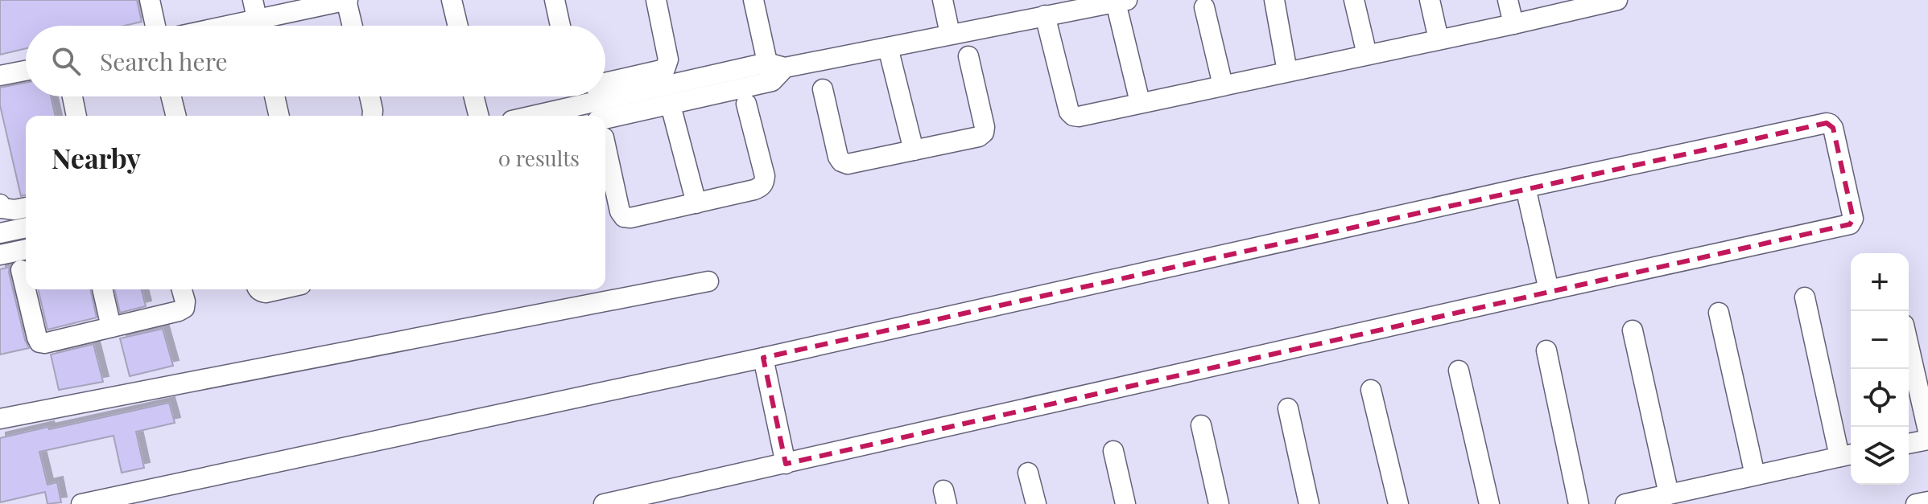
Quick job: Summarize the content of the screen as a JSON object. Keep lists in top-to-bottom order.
{
  "page": {
    "search": "Search here",
    "heading": ["Nearby", "0 results"],
    "map_buttons": ["+", "−"]
  }
}
